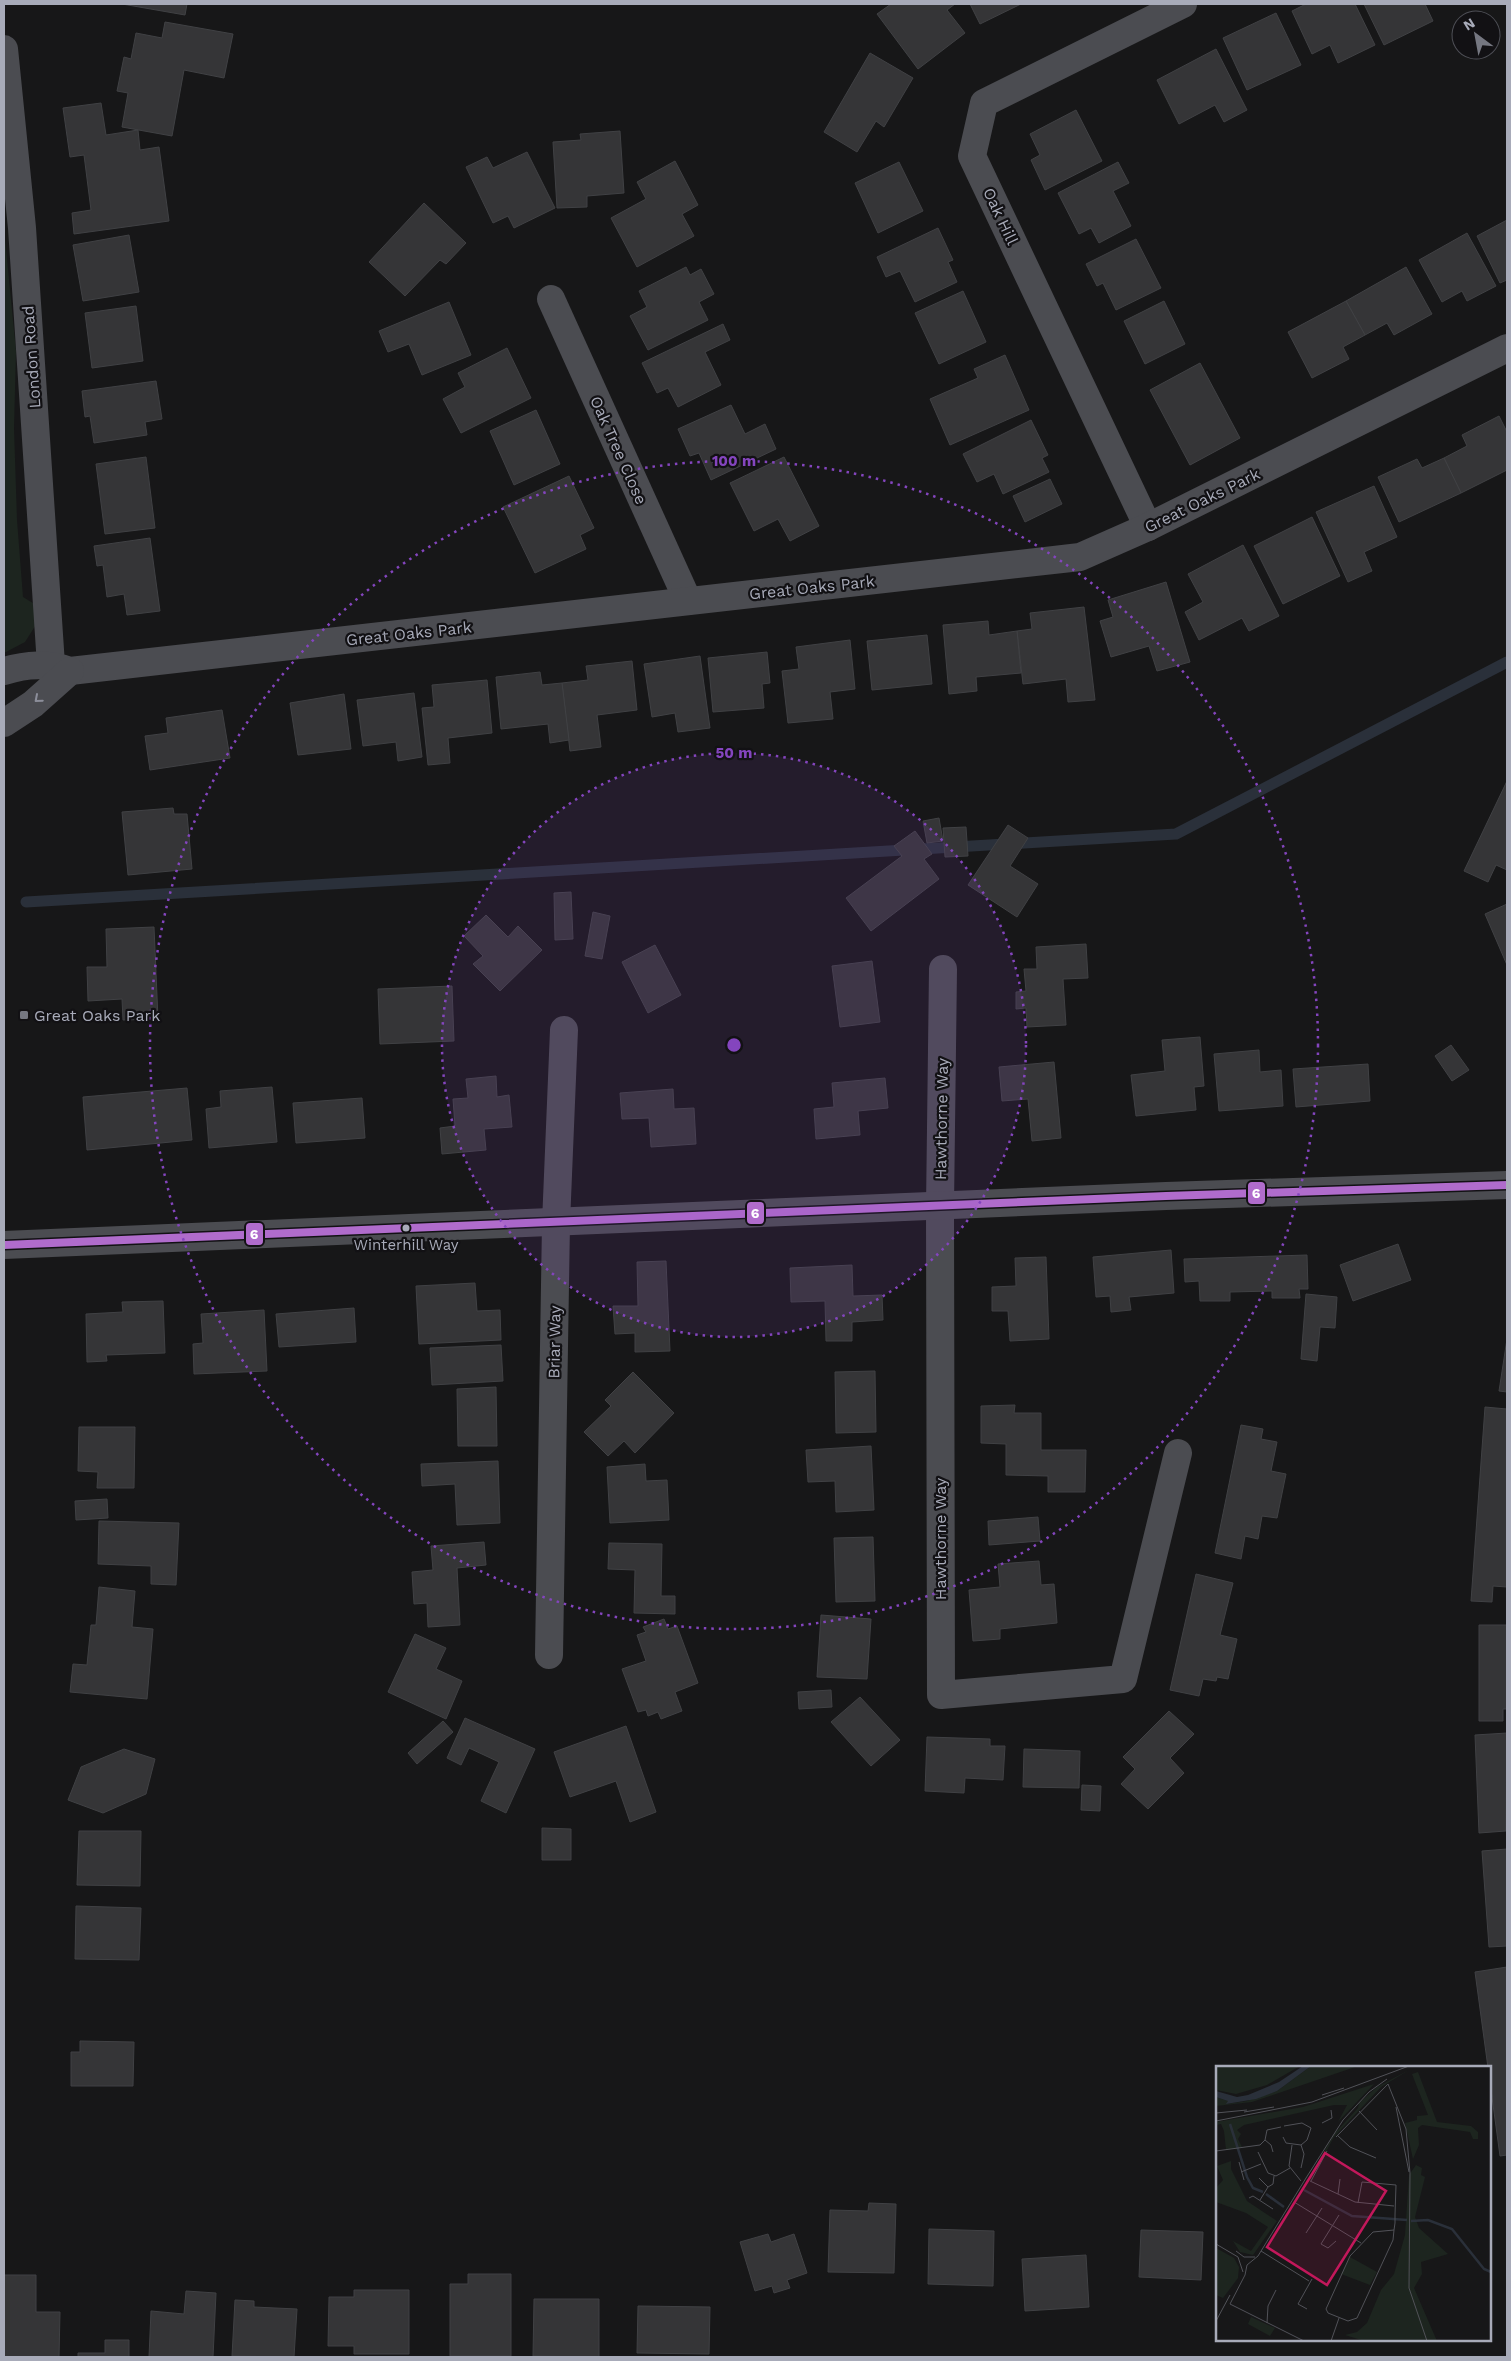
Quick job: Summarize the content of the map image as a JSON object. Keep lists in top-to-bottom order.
{
  "streets": {
    "street": [
      "Oak Hill",
      "London Road",
      "Oak Tree Close",
      "Great Oaks Park",
      "Hawthorne Way",
      "Briar Way"
    ]
  },
  "crossings": [
    ["Oak Hill", "Great Oaks Park"],
    ["London Road", "Great Oaks Park"],
    ["Oak Tree Close", "Great Oaks Park"]
  ],
  "places": {
    "transit": ["Great Oaks Park"],
    "other": ["Winterhill Way"]
  },
  "lines": ["transit line 6"],
  "north": "top left",
  "rings": ["100 m", "50 m"]
}
